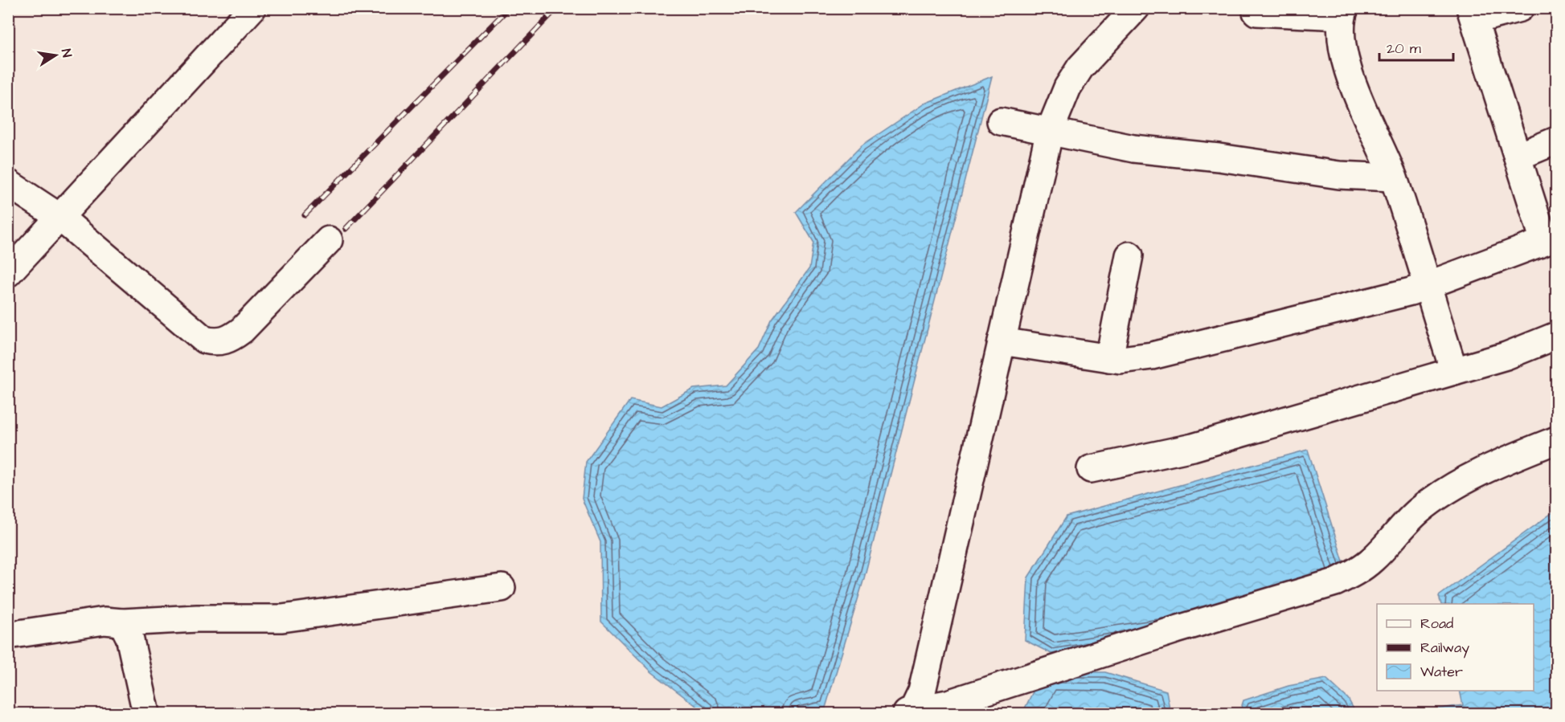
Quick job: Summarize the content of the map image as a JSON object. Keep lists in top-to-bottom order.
{
  "legend": ["Road", "Railway", "Water"],
  "scale_bar": "20 m",
  "north": "right"
}
